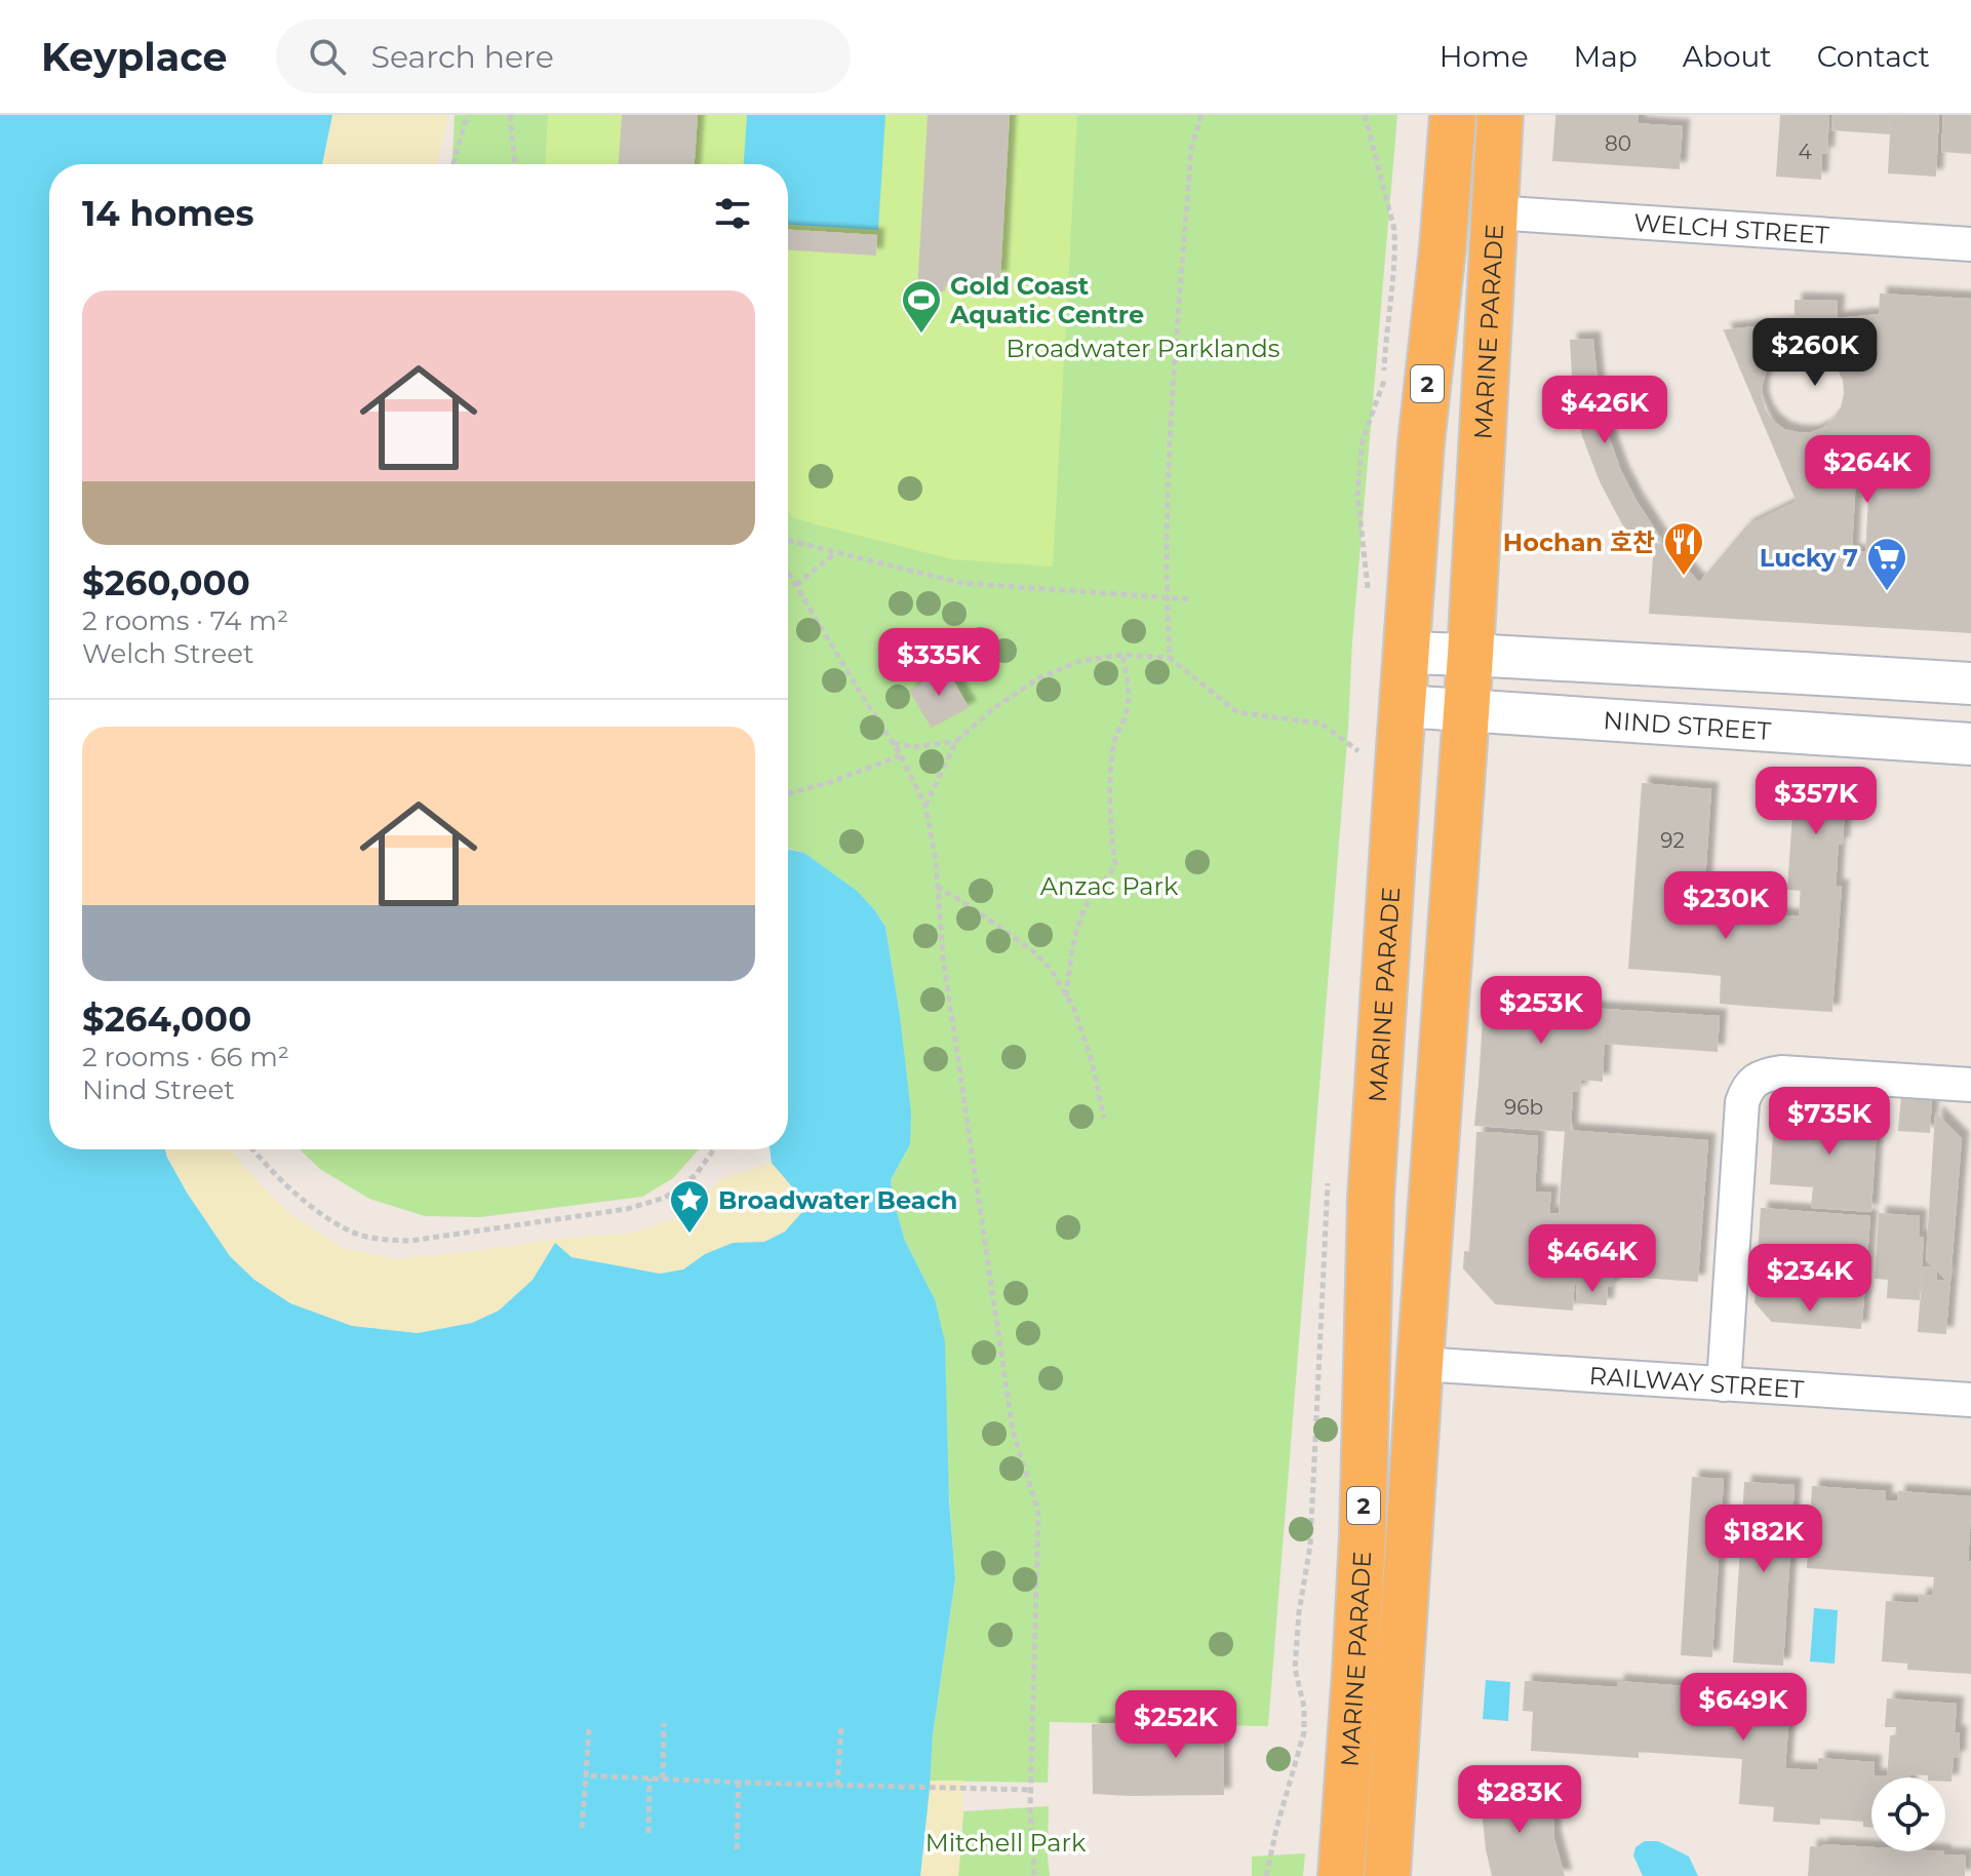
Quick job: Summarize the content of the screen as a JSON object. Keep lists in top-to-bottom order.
{
  "streets": {
    "highway": ["MARINE PARADE", "2"],
    "street": ["WELCH STREET", "NIND STREET", "RAILWAY STREET"]
  },
  "crossings": [
    ["WELCH STREET", "MARINE PARADE"],
    ["MARINE PARADE", "NIND STREET"],
    ["MARINE PARADE", "RAILWAY STREET"]
  ],
  "parks": ["Broadwater Parklands", "Anzac Park", "Mitchell Park"],
  "places": {
    "sports": ["Gold Coast Aquatic Centre"],
    "restaurant": ["Hochan 호찬"],
    "supermarket": ["Lucky 7"],
    "place": ["Broadwater Beach"]
  },
  "house_numbers": [
    "80",
    "4",
    "92",
    "96b"
  ],
  "page": {
    "header": "Keyplace",
    "search": "Search here",
    "nav": [
      "Home",
      "Map",
      "About",
      "Contact"
    ],
    "heading": "14 homes",
    "list": [
      {
        "name": "$260,000",
        "note": "2 rooms · 74 m² · Welch Street"
      },
      {
        "name": "$264,000",
        "note": "2 rooms · 66 m² · Nind Street"
      }
    ],
    "price": [
      "$260K",
      "$426K",
      "$264K",
      "$335K",
      "$357K",
      "$230K",
      "$253K",
      "$735K",
      "$464K",
      "$234K",
      "$182K",
      "$649K",
      "$252K",
      "$283K"
    ]
  }
}
